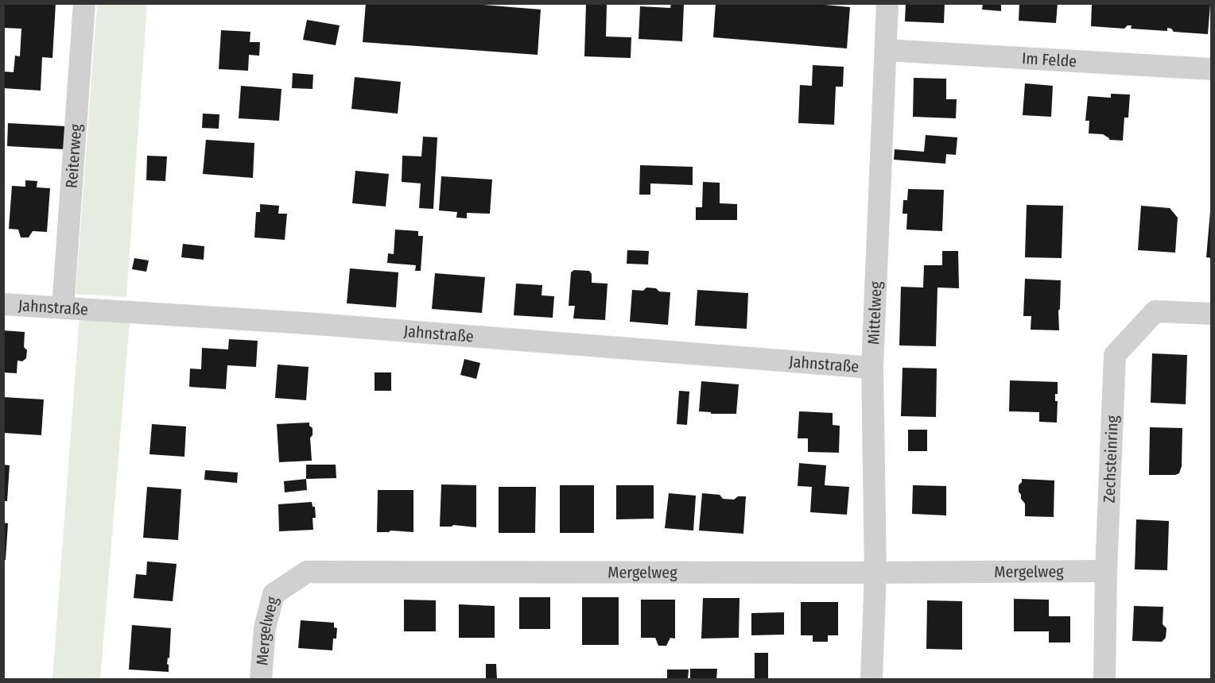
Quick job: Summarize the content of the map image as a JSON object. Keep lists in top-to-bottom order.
{
  "streets": {
    "street": [
      "Im Felde",
      "Reiterweg",
      "Jahnstraße",
      "Mittelweg",
      "Zechsteinring",
      "Mergelweg"
    ]
  },
  "crossings": [
    ["Im Felde", "Mittelweg"],
    ["Reiterweg", "Jahnstraße"],
    ["Jahnstraße", "Mittelweg"],
    ["Mittelweg", "Mergelweg"],
    ["Zechsteinring", "Mergelweg"]
  ]
}
